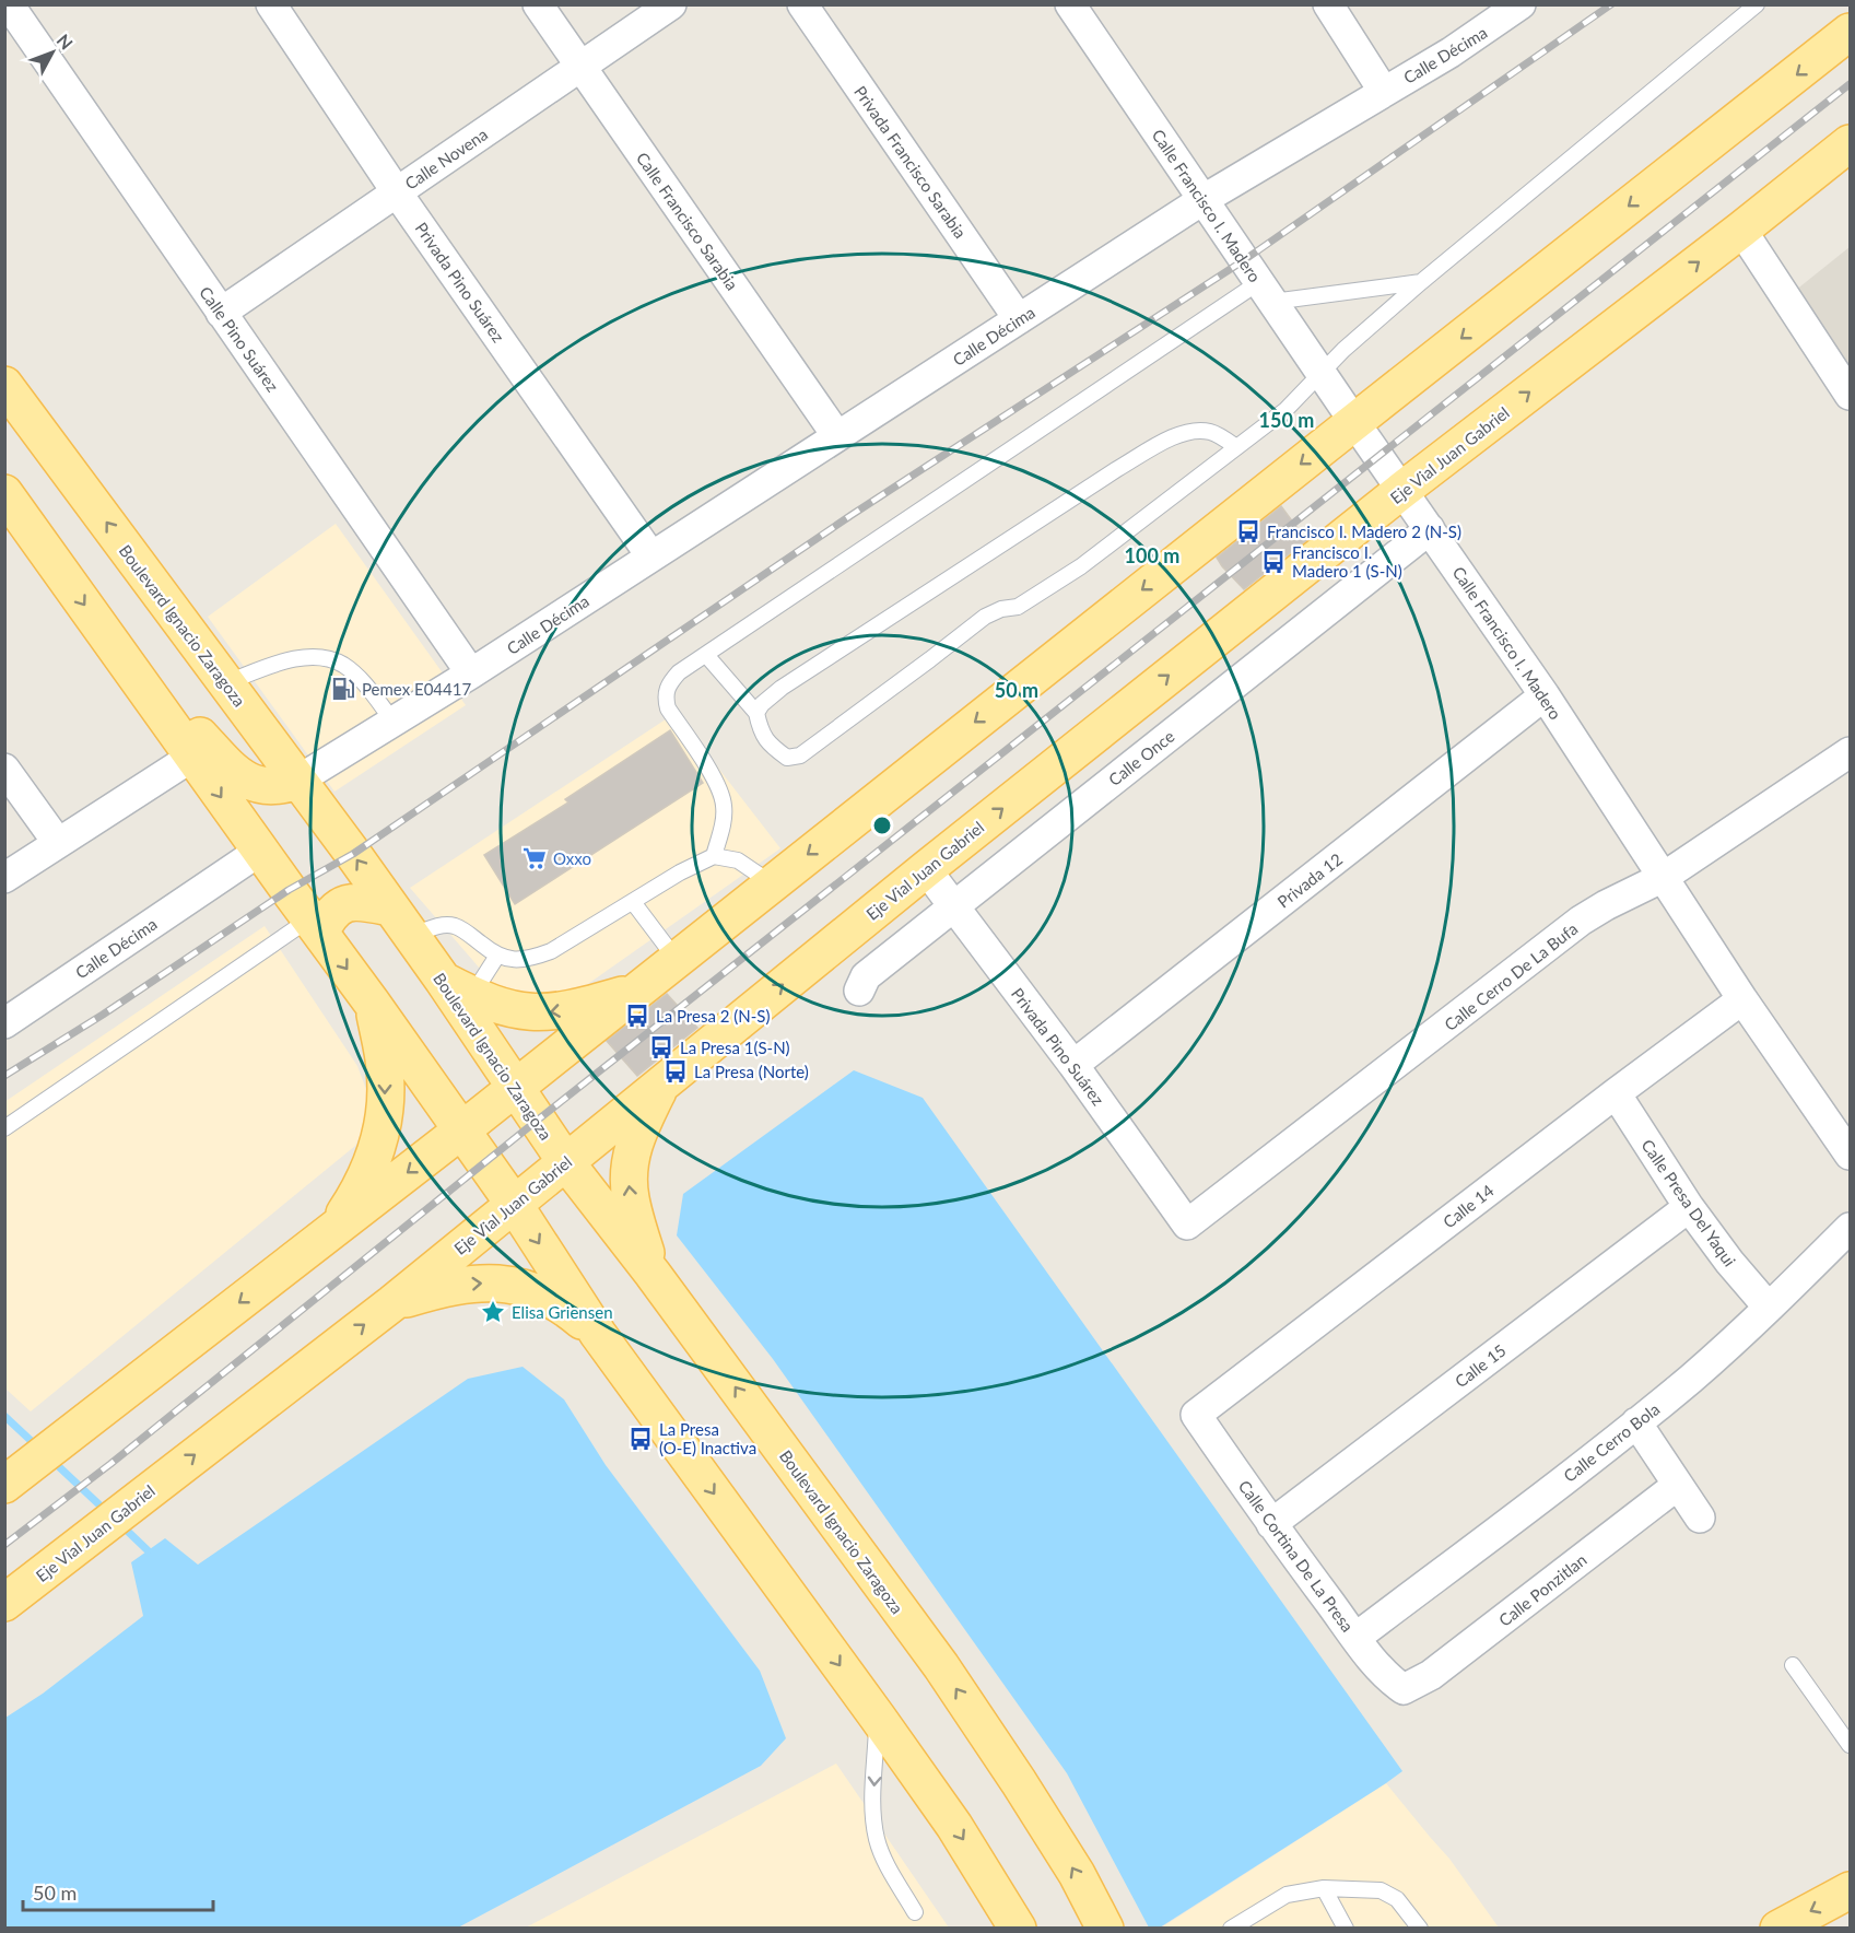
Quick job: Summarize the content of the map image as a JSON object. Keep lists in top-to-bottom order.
{
  "streets": {
    "main road": ["Eje Vial Juan Gabriel", "Boulevard Ignacio Zaragoza"],
    "street": [
      "Calle Décima",
      "Calle Novena",
      "Privada Francisco Sarabia",
      "Calle Francisco I. Madero",
      "Calle Francisco Sarabia",
      "Privada Pino Suárez",
      "Calle Pino Suárez",
      "Calle Once",
      "Privada 12",
      "Calle Cerro De La Bufa",
      "Calle Presa Del Yaqui",
      "Calle 14",
      "Calle 15",
      "Calle Cerro Bola",
      "Calle Cortina De La Presa",
      "Calle Ponzitlan"
    ]
  },
  "crossings": [
    ["Calle Décima", "Privada Francisco Sarabia"],
    ["Calle Décima", "Calle Francisco I. Madero"],
    ["Calle Décima", "Calle Francisco Sarabia"],
    ["Calle Décima", "Privada Pino Suárez"],
    ["Calle Décima", "Calle Pino Suárez"],
    ["Calle Décima", "Boulevard Ignacio Zaragoza"],
    ["Calle Novena", "Calle Francisco Sarabia"],
    ["Calle Novena", "Privada Pino Suárez"],
    ["Calle Novena", "Calle Pino Suárez"],
    ["Calle Francisco I. Madero", "Eje Vial Juan Gabriel"],
    ["Calle Francisco I. Madero", "Calle Once"],
    ["Calle Francisco I. Madero", "Privada 12"],
    ["Calle Francisco I. Madero", "Calle Cerro De La Bufa"],
    ["Calle Francisco I. Madero", "Calle 14"],
    ["Privada Pino Suárez", "Eje Vial Juan Gabriel"],
    ["Privada Pino Suárez", "Calle Once"],
    ["Privada Pino Suárez", "Privada 12"],
    ["Privada Pino Suárez", "Calle Cerro De La Bufa"],
    ["Eje Vial Juan Gabriel", "Boulevard Ignacio Zaragoza"],
    ["Calle Presa Del Yaqui", "Calle 14"],
    ["Calle Presa Del Yaqui", "Calle 15"],
    ["Calle Presa Del Yaqui", "Calle Cerro Bola"],
    ["Calle 14", "Calle Cortina De La Presa"],
    ["Calle 15", "Calle Cortina De La Presa"],
    ["Calle Cerro Bola", "Calle Cortina De La Presa"],
    ["Calle Cortina De La Presa", "Calle Ponzitlan"]
  ],
  "places": {
    "bus stop": [
      "Francisco I. Madero 2 (N-S)",
      "Francisco I. Madero 1 (S-N)",
      "La Presa 2 (N-S)",
      "La Presa 1(S-N)",
      "La Presa (Norte)",
      "La Presa (O-E) Inactiva"
    ],
    "fuel station": ["Pemex E04417"],
    "supermarket": ["Oxxo"],
    "place": ["Elisa Griensen"]
  },
  "scale_bar": "50 m",
  "north": "top right",
  "rings": ["150 m", "100 m", "50 m"]
}
